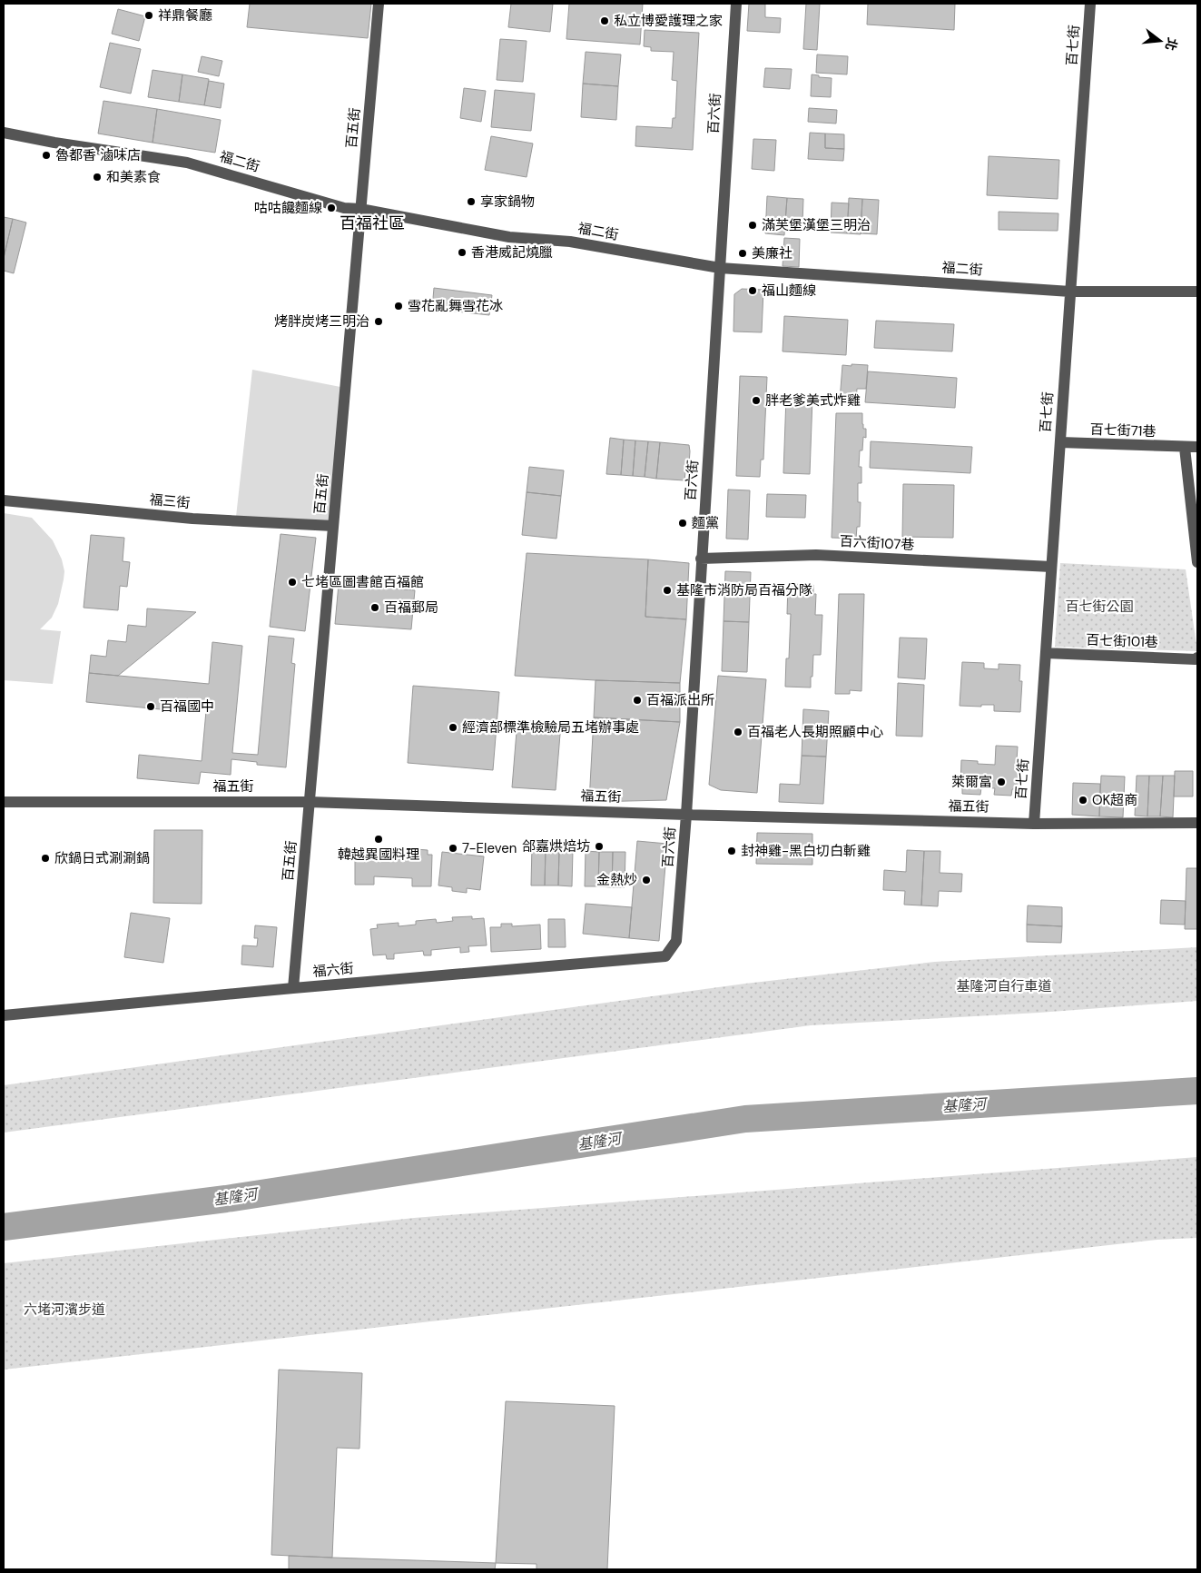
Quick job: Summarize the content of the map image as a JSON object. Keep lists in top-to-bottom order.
{
  "streets": {
    "street": [
      "百七街",
      "百六街",
      "百五街",
      "福二街",
      "百七街71巷",
      "福三街",
      "百六街107巷",
      "百七街101巷",
      "福五街",
      "福六街"
    ]
  },
  "crossings": [
    ["百七街", "福二街"],
    ["百七街", "百七街71巷"],
    ["百七街", "百六街107巷"],
    ["百七街", "百七街101巷"],
    ["百七街", "福五街"],
    ["百六街", "福二街"],
    ["百六街", "百六街107巷"],
    ["百六街", "福五街"],
    ["百六街", "福六街"],
    ["百五街", "福二街"],
    ["百五街", "福三街"],
    ["百五街", "福五街"],
    ["百五街", "福六街"]
  ],
  "districts": ["百福社區"],
  "water": ["基隆河"],
  "parks": ["百七街公園", "基隆河自行車道", "六堵河濱步道"],
  "places": [
    "祥鼎餐廳",
    "私立博愛護理之家",
    "魯都香 滷味店",
    "和美素食",
    "享家鍋物",
    "咕咕饞麵線",
    "滿芙堡漢堡三明治",
    "香港威記燒臘",
    "美廉社",
    "福山麵線",
    "雪花亂舞雪花冰",
    "烤胖炭烤三明治",
    "胖老爹美式炸雞",
    "麵黨",
    "七堵區圖書館百福館",
    "基隆市消防局百福分隊",
    "百福郵局",
    "百福派出所",
    "百福國中",
    "經濟部標準檢驗局五堵辦事處",
    "百福老人長期照顧中心",
    "萊爾富",
    "OK超商",
    "韓越異國料理",
    "郃嘉烘焙坊",
    "7-Eleven",
    "封神雞-黑白切白斬雞",
    "欣鍋日式涮涮鍋",
    "金熱炒"
  ],
  "north": "right"
}
